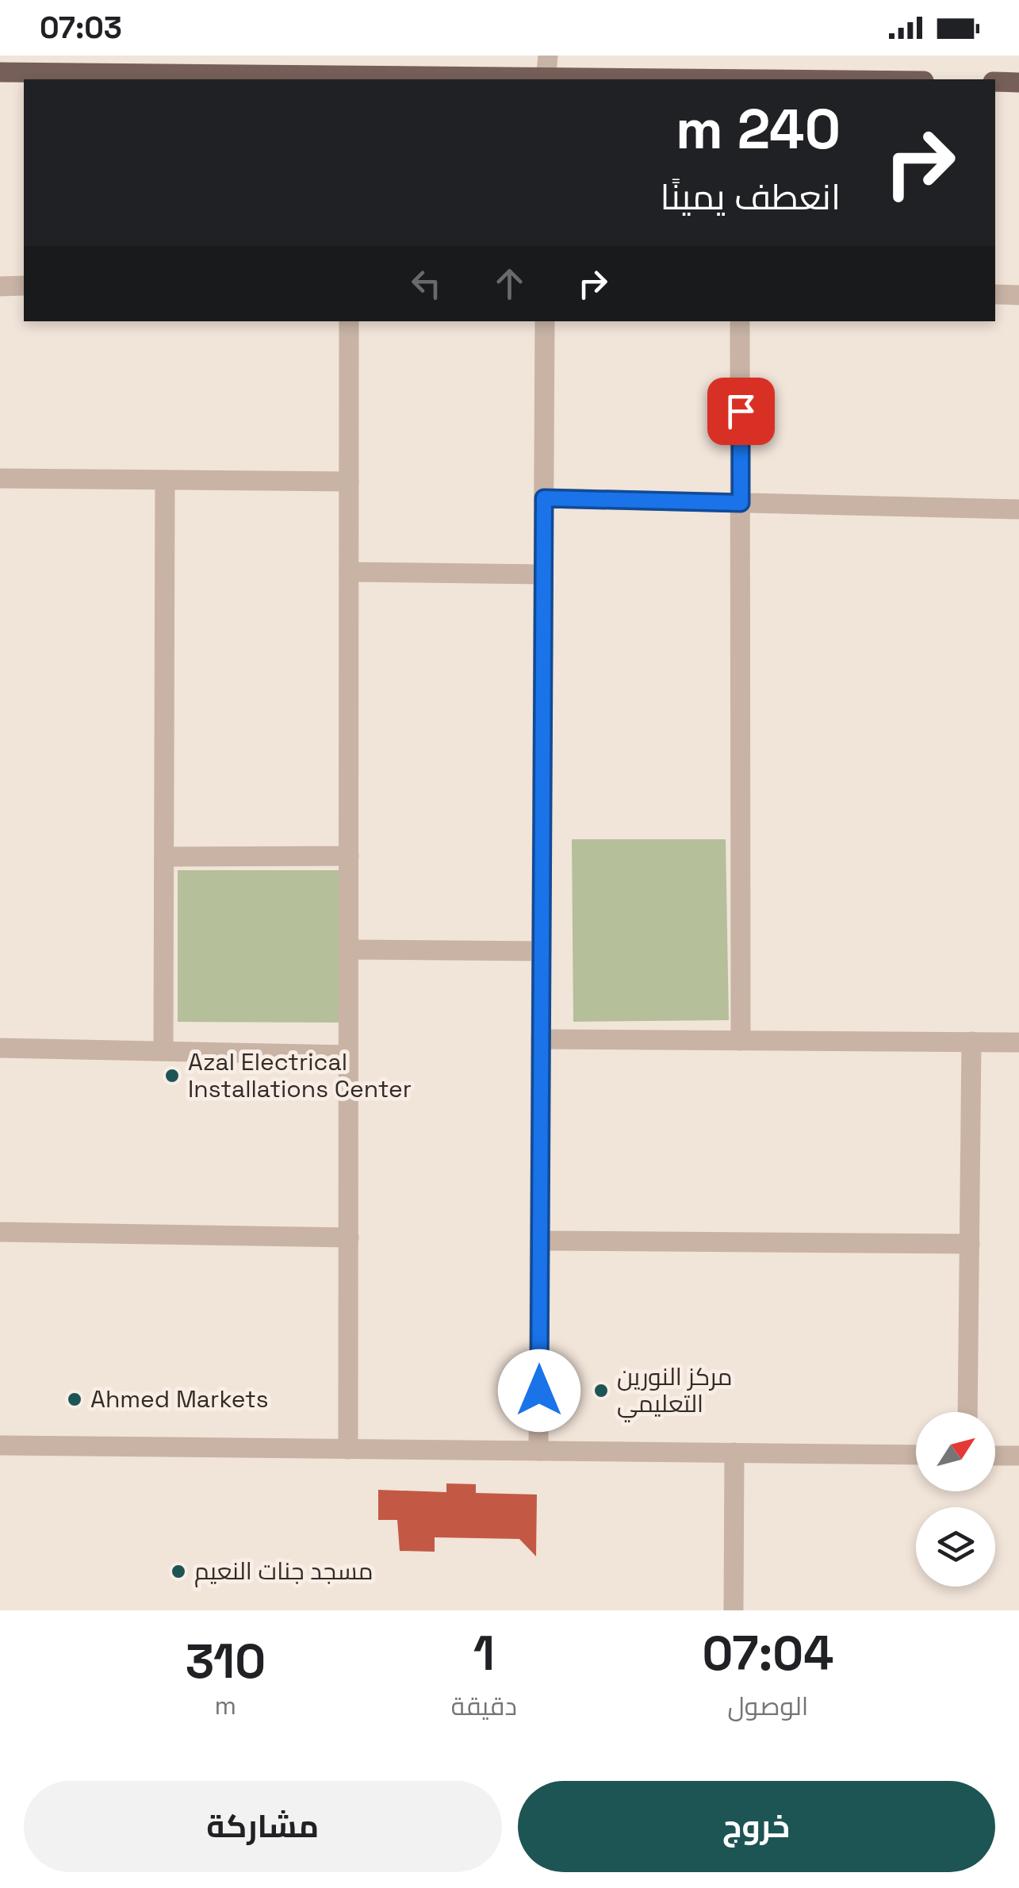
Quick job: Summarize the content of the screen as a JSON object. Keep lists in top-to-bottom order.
{
  "places": [
    "Azal Electrical Installations Center",
    "مركز النورين التعليمي",
    "Ahmed Markets",
    "مسجد جنات النعيم"
  ],
  "north": "top right",
  "page": {
    "status": "07:03",
    "turn": ["240 m", "انعطف يمينًا"],
    "eta": [
      "07:04",
      "الوصول",
      "1",
      "دقيقة",
      "310",
      "m"
    ],
    "buttons": ["خروج", "مشاركة"]
  }
}
